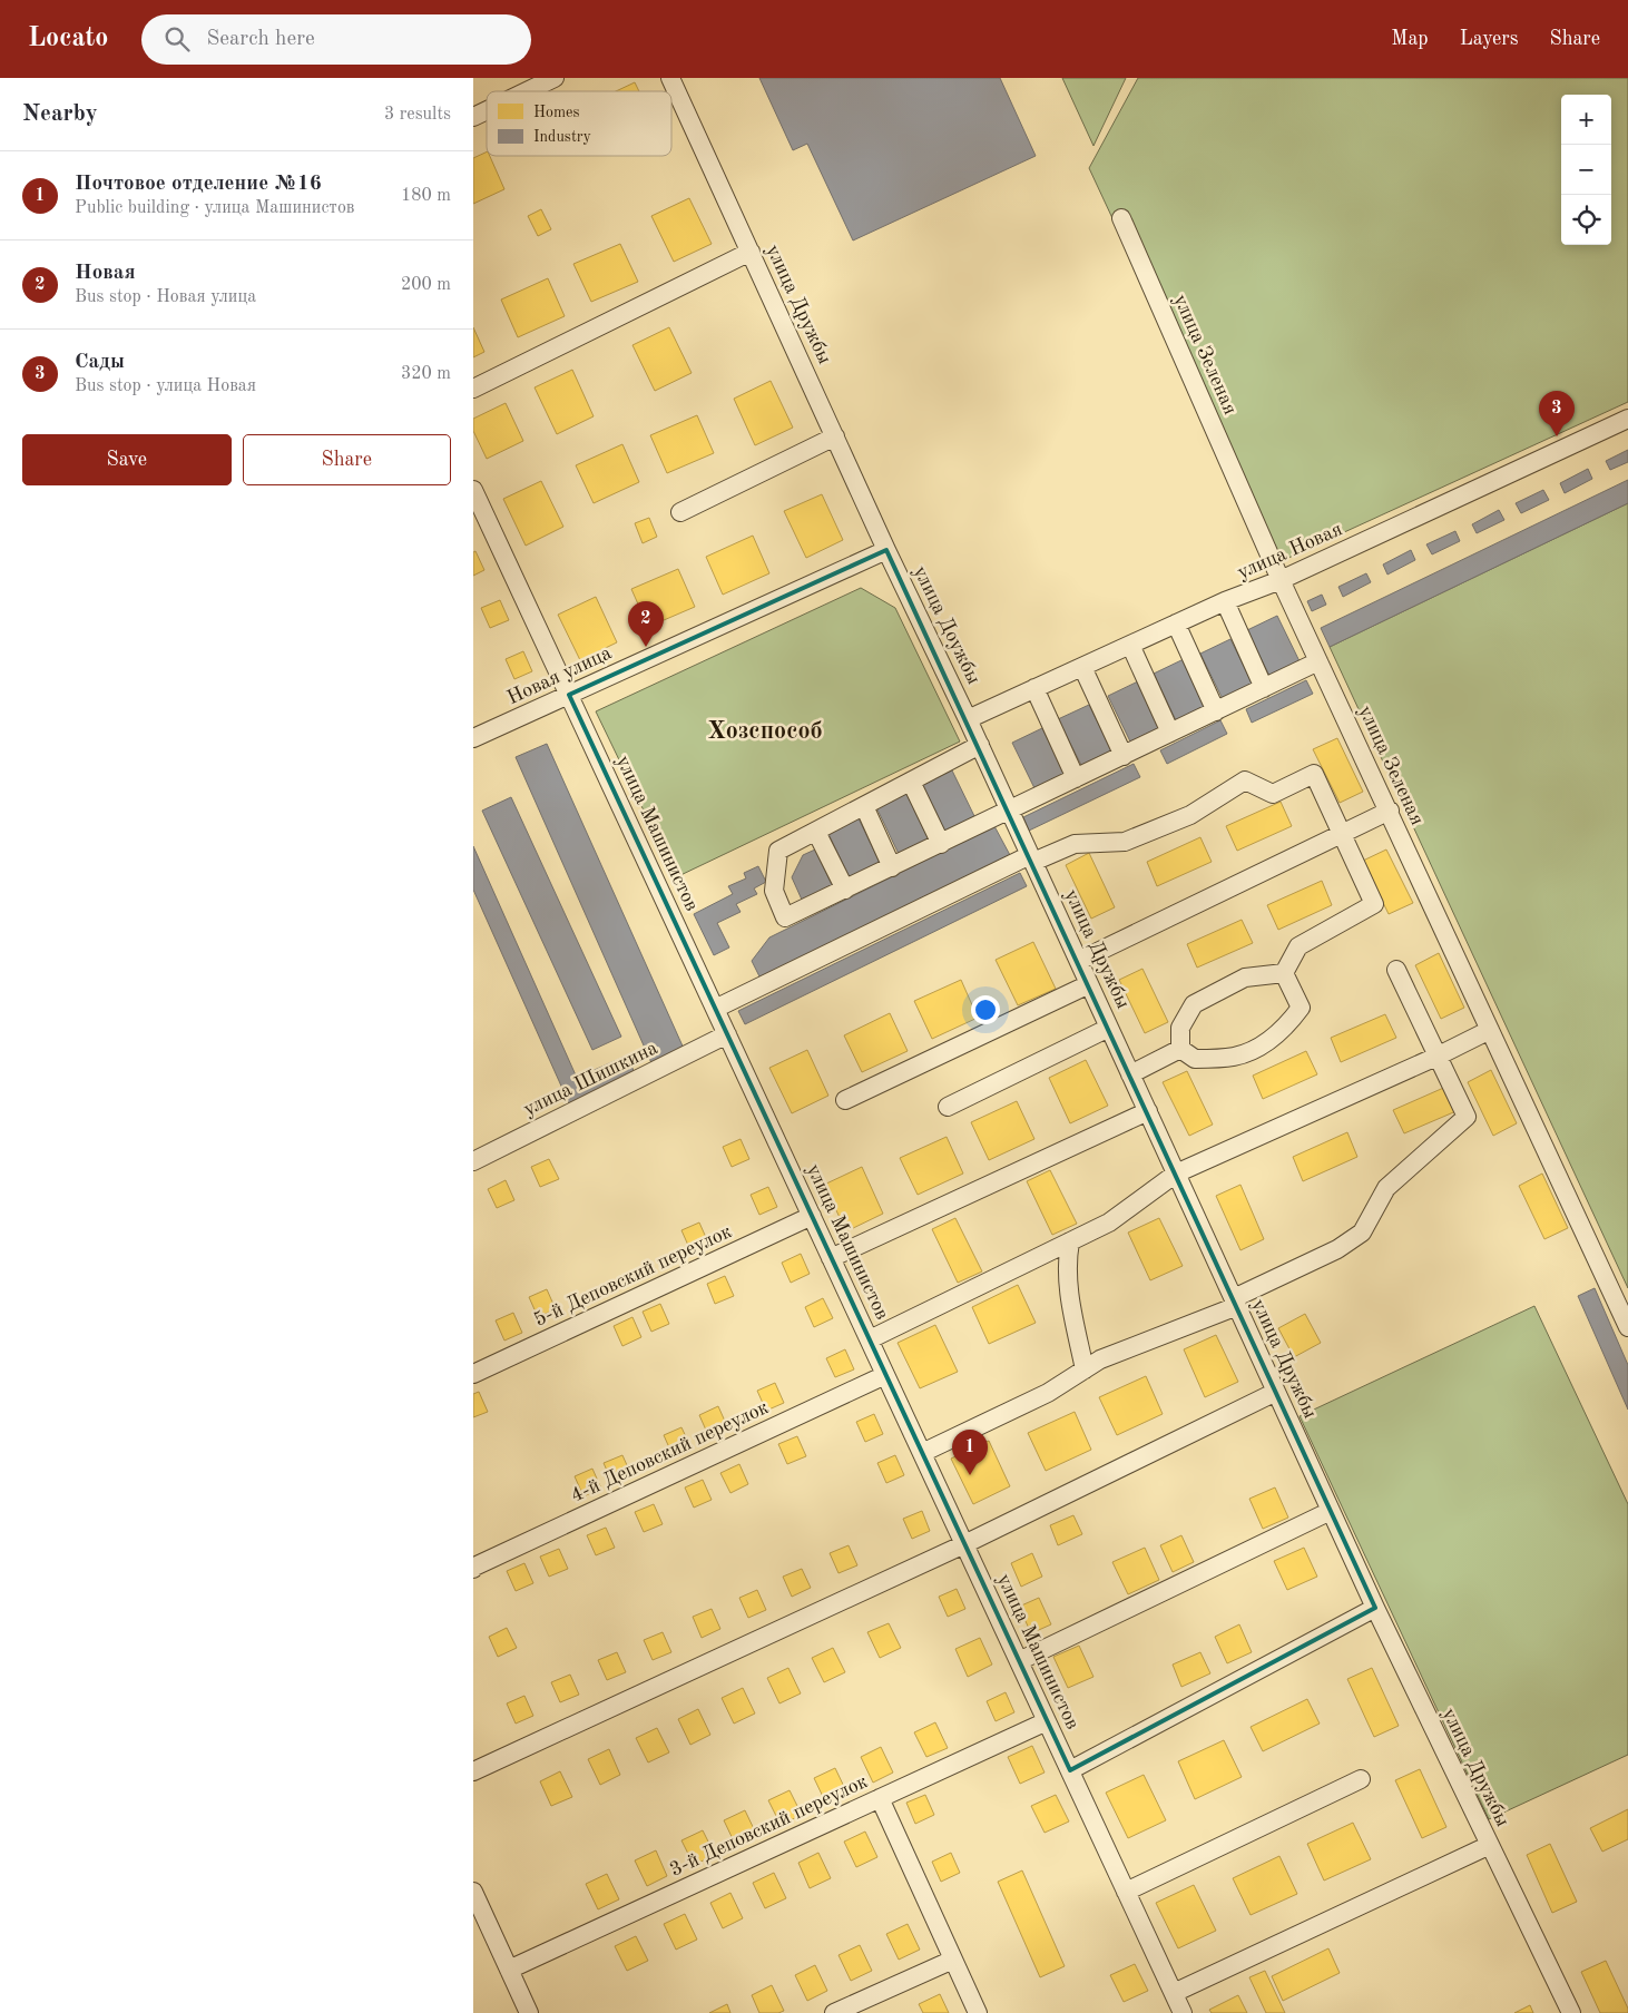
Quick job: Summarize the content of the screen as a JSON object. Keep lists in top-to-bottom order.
{
  "streets": {
    "street": [
      "улица Дружбы",
      "улица Зеленая",
      "улица Новая",
      "улица Доужбы",
      "Новая улица",
      "улица Машинистов",
      "улица Шишкина",
      "5-й Деповский переулок",
      "4-й Деповский переулок",
      "3-й Деповский переулок"
    ]
  },
  "crossings": [
    ["улица Дружбы", "улица Новая"],
    ["улица Дружбы", "улица Доужбы"],
    ["улица Дружбы", "Новая улица"],
    ["улица Зеленая", "улица Новая"],
    ["улица Новая", "улица Доужбы"],
    ["улица Доужбы", "Новая улица"],
    ["Новая улица", "улица Машинистов"],
    ["улица Машинистов", "улица Шишкина"],
    ["улица Машинистов", "5-й Деповский переулок"],
    ["улица Машинистов", "4-й Деповский переулок"],
    ["улица Машинистов", "3-й Деповский переулок"]
  ],
  "districts": ["Хозспособ"],
  "legend": ["Homes", "Industry"],
  "page": {
    "header": "Locato",
    "search": "Search here",
    "nav": ["Map", "Layers", "Share"],
    "heading": ["Nearby", "3 results"],
    "map_buttons": ["+", "−"],
    "list": [
      {
        "mark": "1",
        "name": "Почтовое отделение №16",
        "note": "Public building · улица Машинистов",
        "value": "180 m"
      },
      {
        "mark": "2",
        "name": "Новая",
        "note": "Bus stop · Новая улица",
        "value": "200 m"
      },
      {
        "mark": "3",
        "name": "Сады",
        "note": "Bus stop · улица Новая",
        "value": "320 m"
      }
    ],
    "pins": ["3", "2", "1"],
    "buttons": ["Save", "Share"]
  }
}
